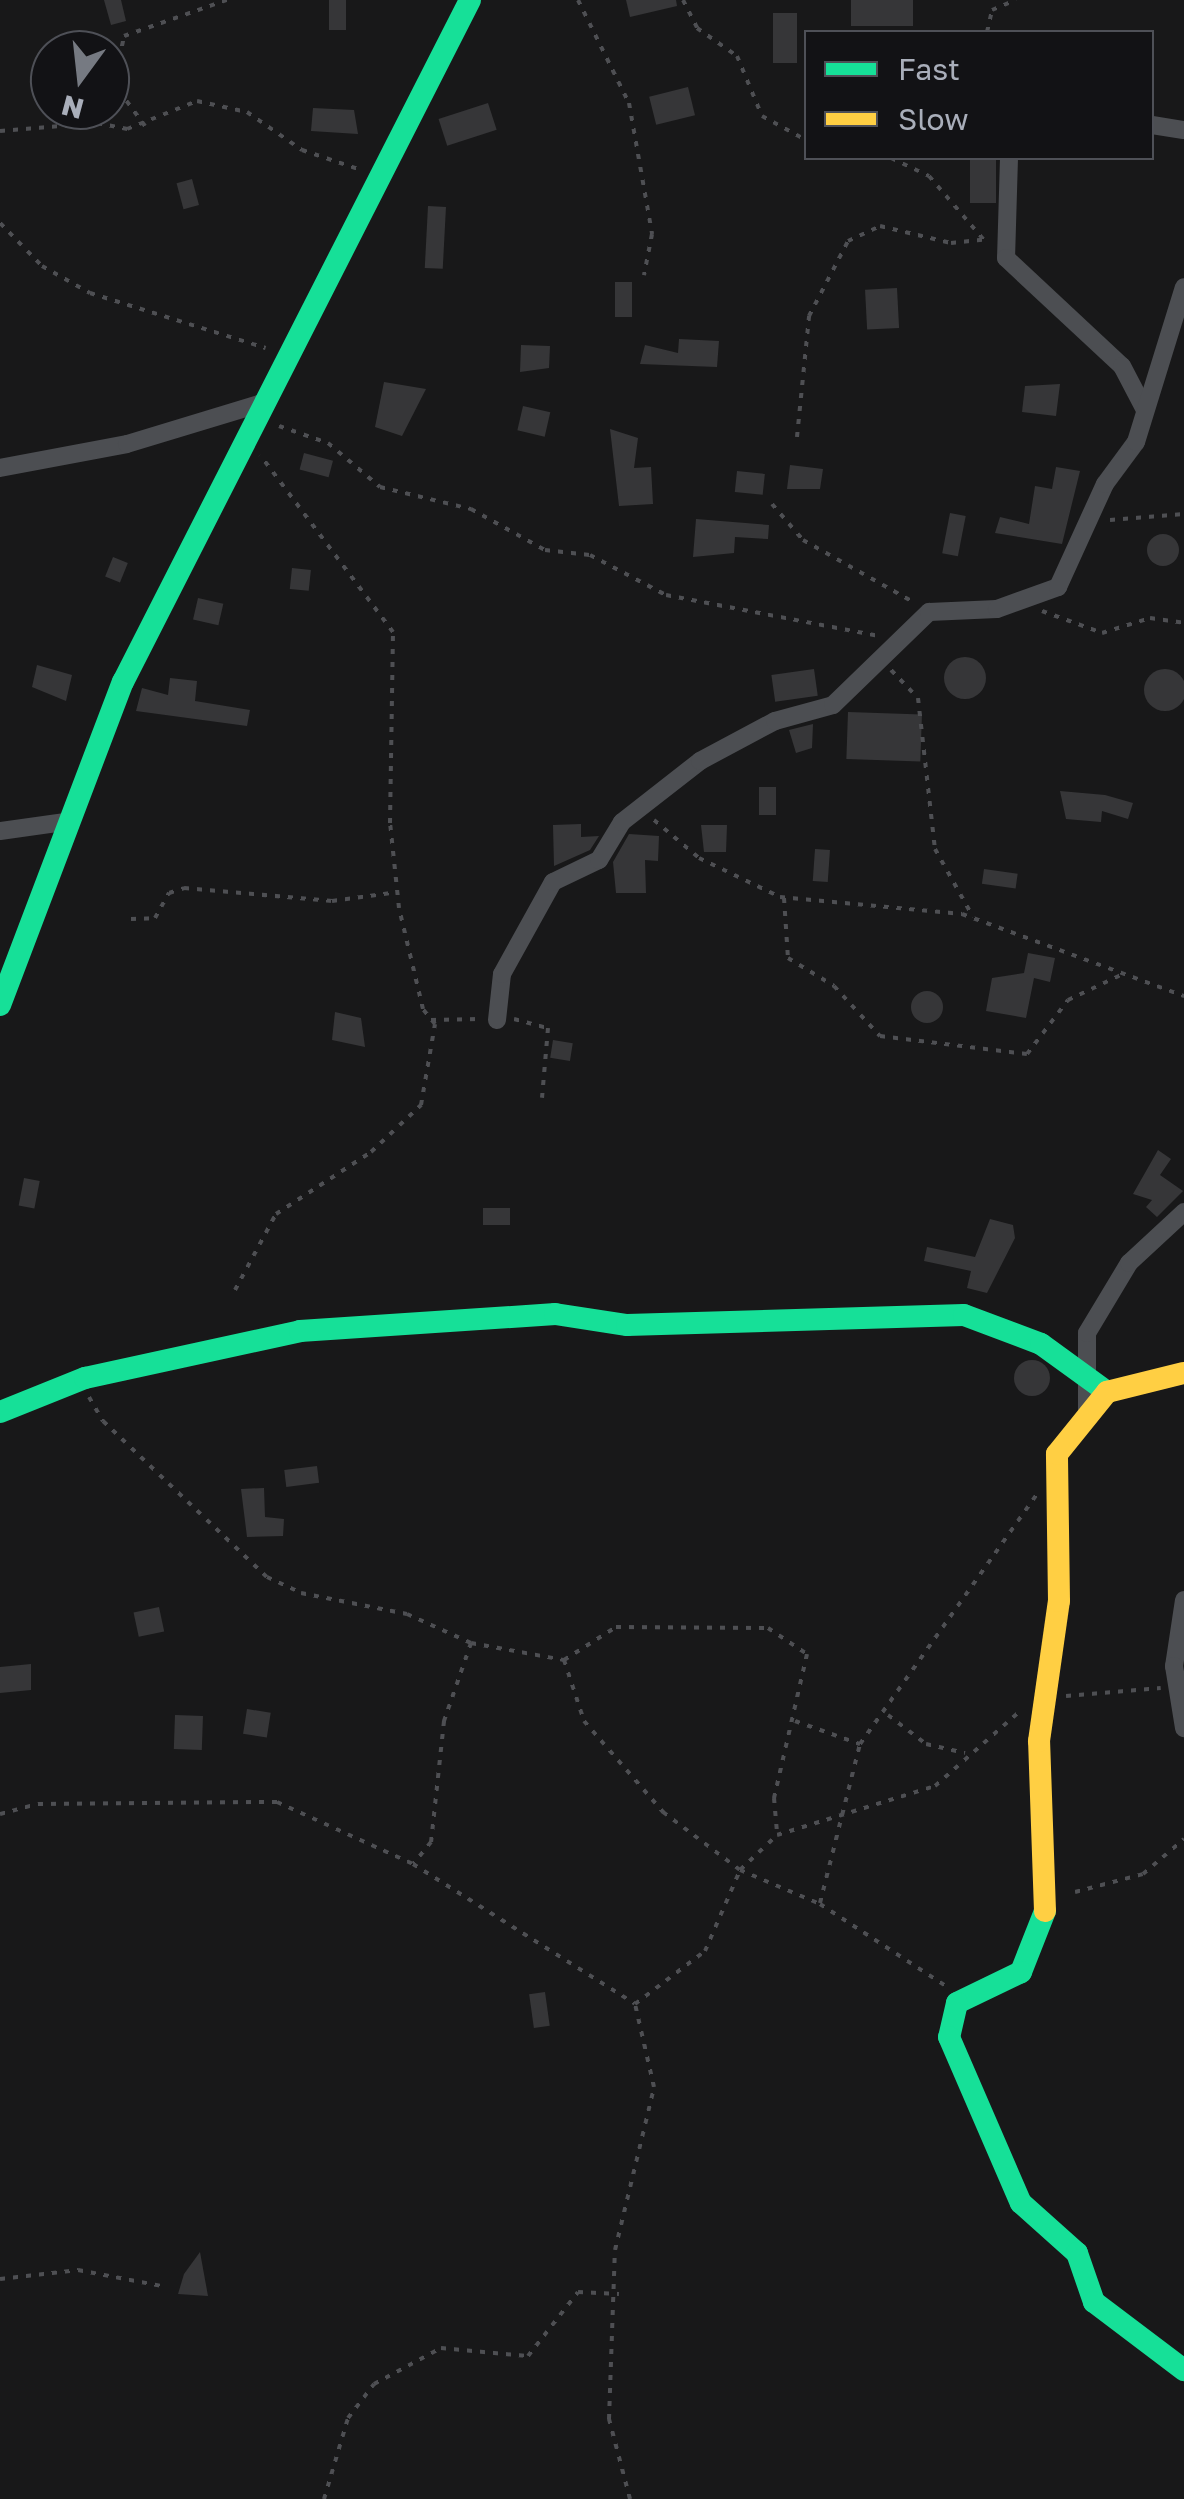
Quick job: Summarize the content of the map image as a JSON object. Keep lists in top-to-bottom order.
{
  "legend": ["Fast", "Slow"],
  "north": "bottom"
}
